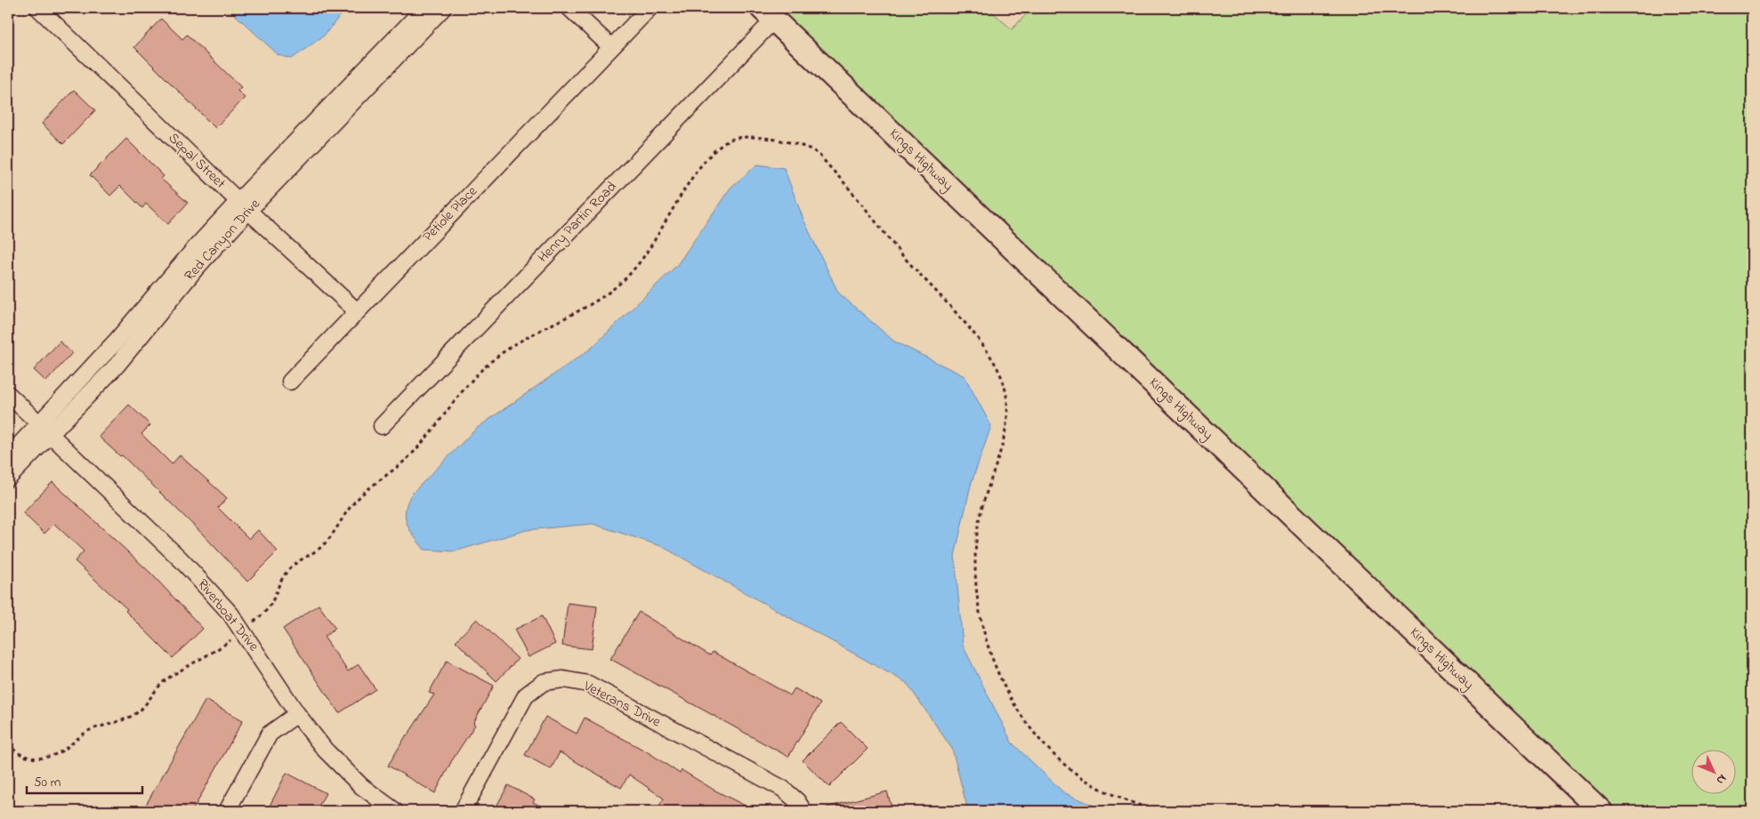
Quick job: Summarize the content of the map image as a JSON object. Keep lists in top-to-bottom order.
{
  "streets": {
    "street": [
      "Kings Highway",
      "Sepal Street",
      "Petiole Place",
      "Henry Partin Road",
      "Red Canyon Drive",
      "Riverboat Drive",
      "Veterans Drive"
    ]
  },
  "crossings": [
    ["Kings Highway", "Henry Partin Road"],
    ["Sepal Street", "Petiole Place"],
    ["Sepal Street", "Red Canyon Drive"],
    ["Red Canyon Drive", "Riverboat Drive"]
  ],
  "scale_bar": "50 m",
  "north": "bottom right"
}
